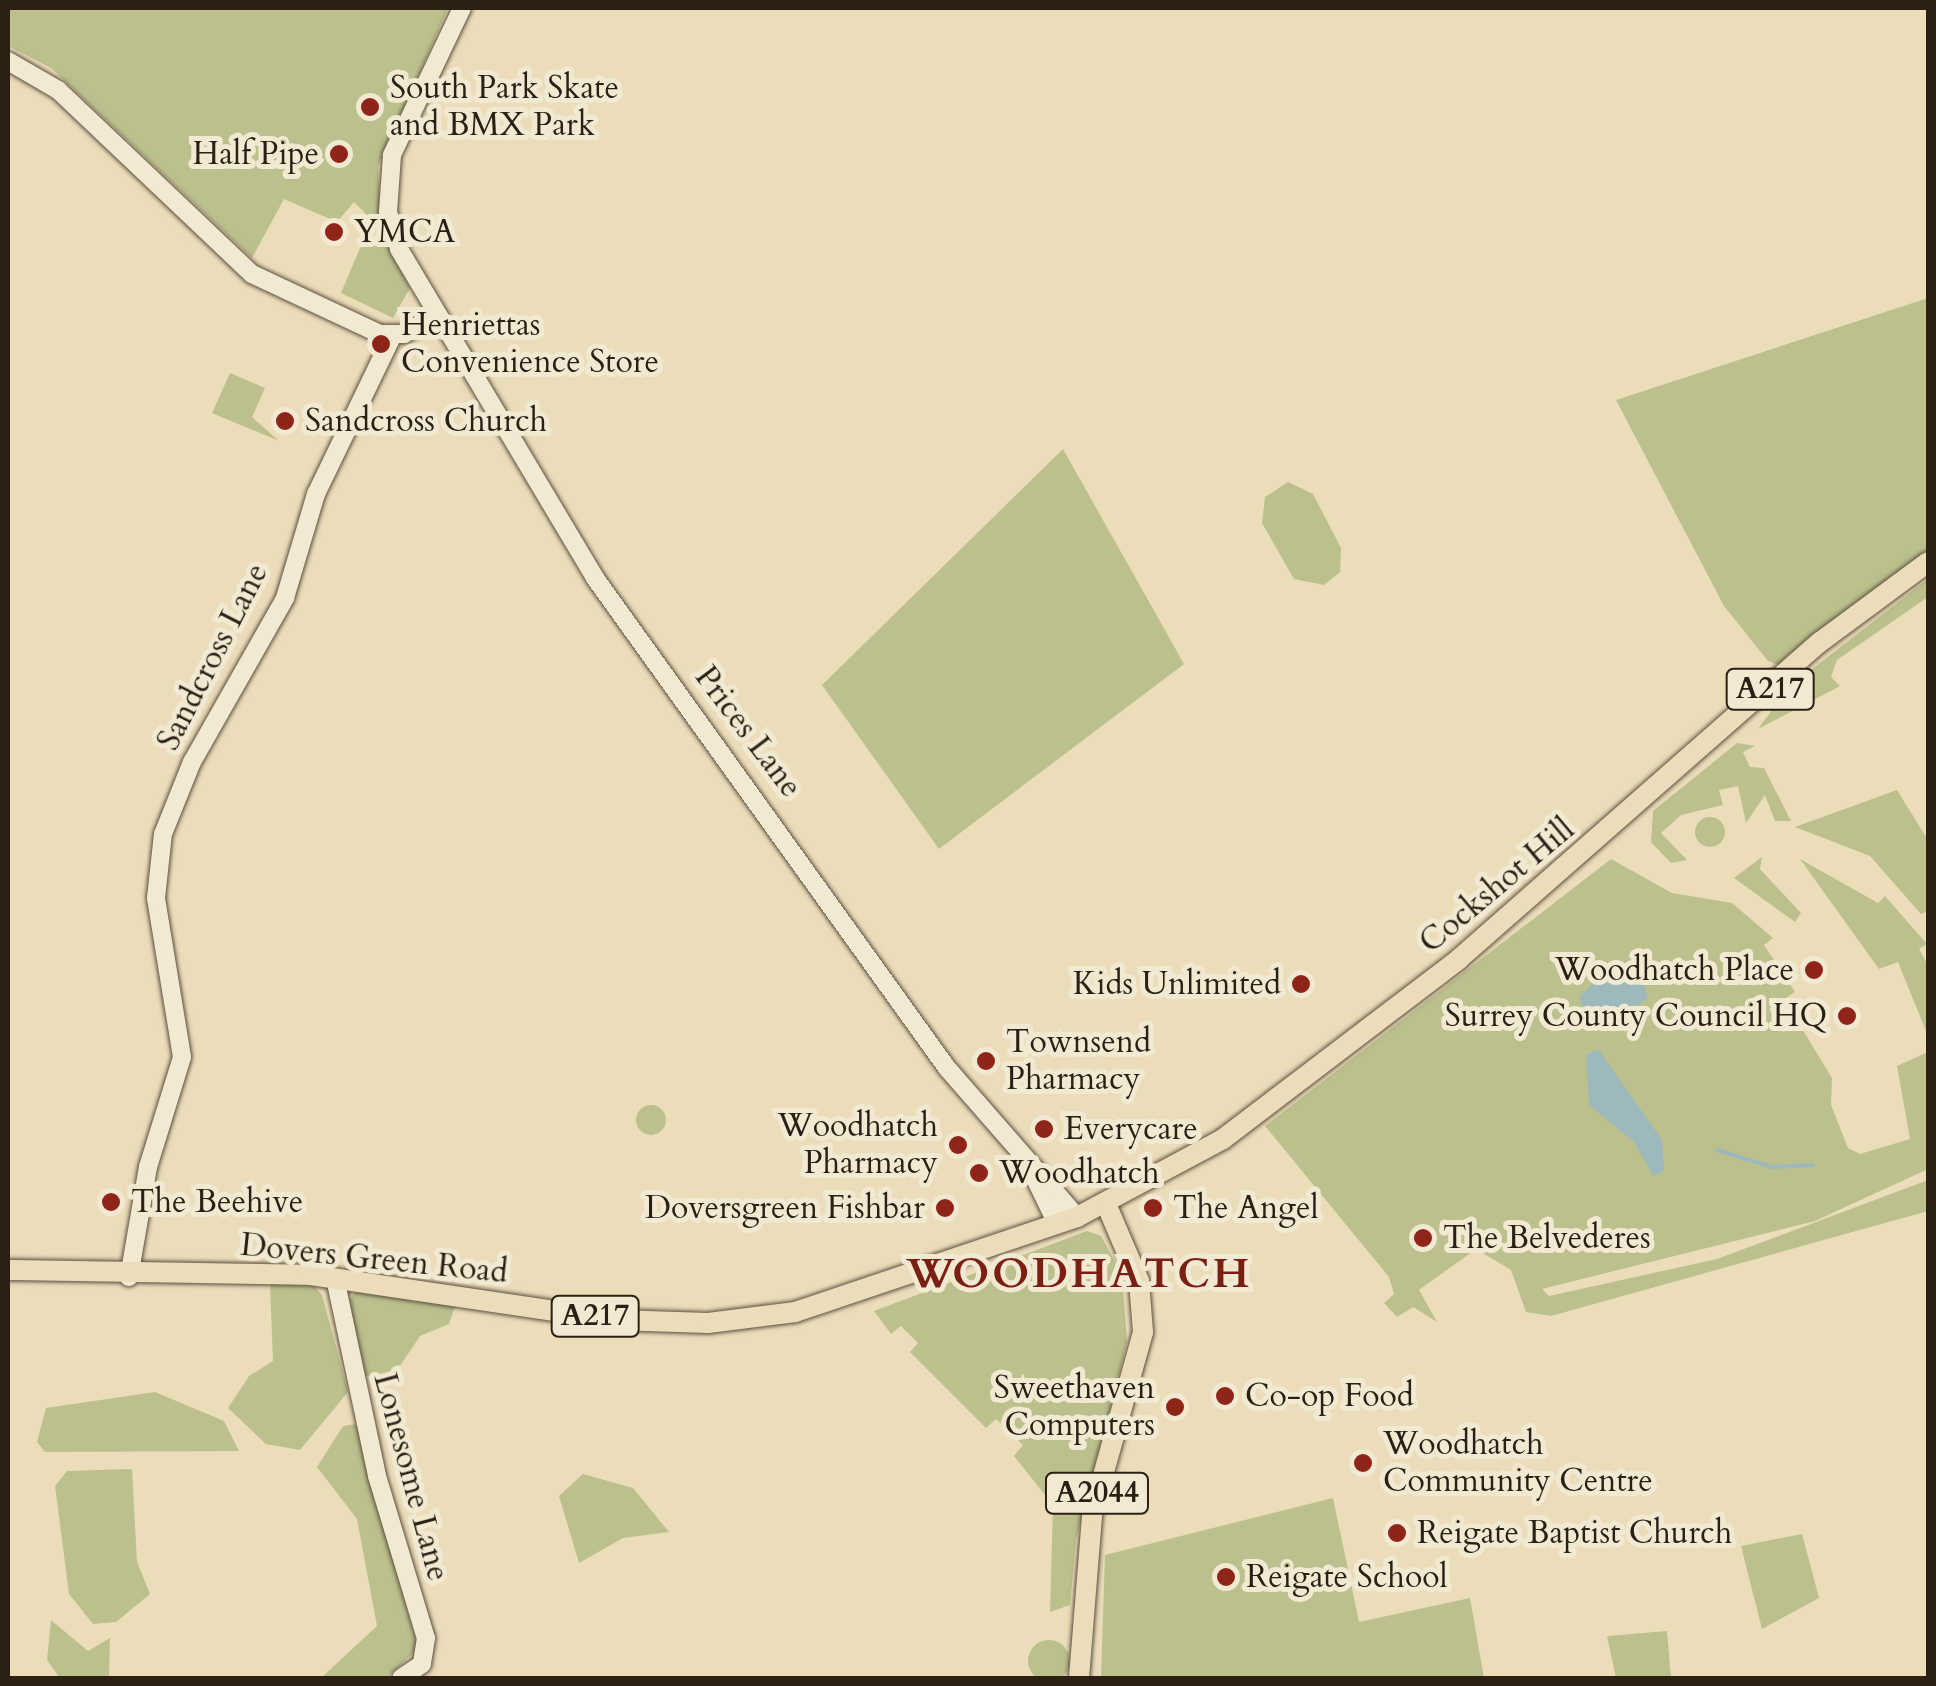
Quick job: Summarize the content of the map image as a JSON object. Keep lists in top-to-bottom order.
{
  "streets": {
    "main road": [
      "A217",
      "Cockshot Hill",
      "Dovers Green Road",
      "A2044"
    ],
    "street": ["Sandcross Lane", "Prices Lane", "Lonesome Lane"]
  },
  "crossings": [
    ["Sandcross Lane", "Dovers Green Road"],
    ["Prices Lane", "Cockshot Hill"],
    ["Prices Lane", "Dovers Green Road"],
    ["Cockshot Hill", "Dovers Green Road"],
    ["Cockshot Hill", "A2044"],
    ["Dovers Green Road", "Lonesome Lane"]
  ],
  "districts": ["WOODHATCH"],
  "places": [
    "South Park Skate and BMX Park",
    "Half Pipe",
    "YMCA",
    "Henriettas Convenience Store",
    "Sandcross Church",
    "Woodhatch Place",
    "Kids Unlimited",
    "Surrey County Council HQ",
    "Townsend Pharmacy",
    "Everycare",
    "Woodhatch Pharmacy",
    "Woodhatch",
    "The Beehive",
    "Doversgreen Fishbar",
    "The Angel",
    "The Belvederes",
    "Co-op Food",
    "Sweethaven Computers",
    "Woodhatch Community Centre",
    "Reigate Baptist Church",
    "Reigate School"
  ]
}
